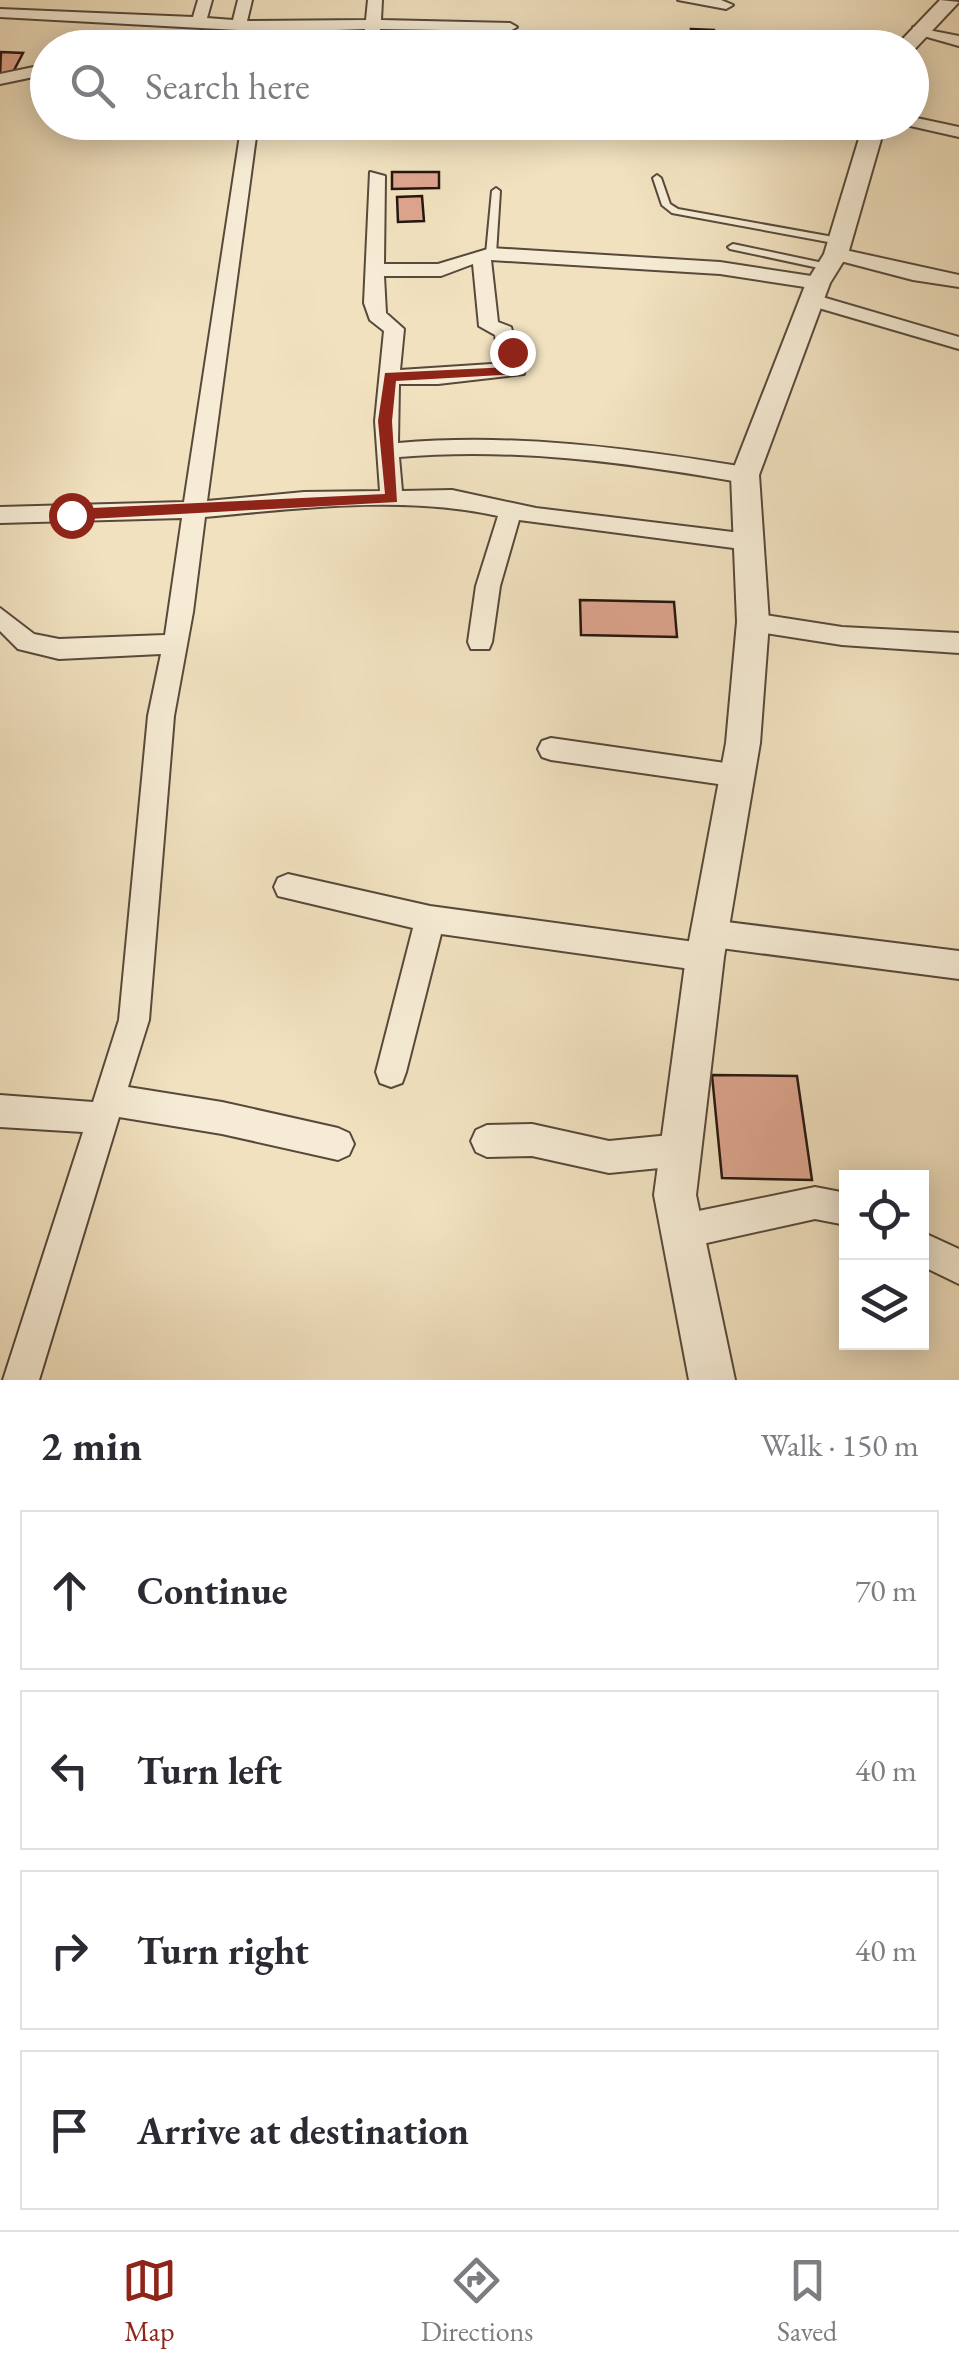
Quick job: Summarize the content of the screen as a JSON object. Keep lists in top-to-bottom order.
{
  "page": {
    "search": "Search here",
    "heading": ["2 min", "Walk · 150 m"],
    "list": [
      ["Continue", "70 m"],
      ["Turn left", "40 m"],
      ["Turn right", "40 m"],
      "Arrive at destination"
    ],
    "nav": ["Map", "Directions", "Saved"]
  }
}
